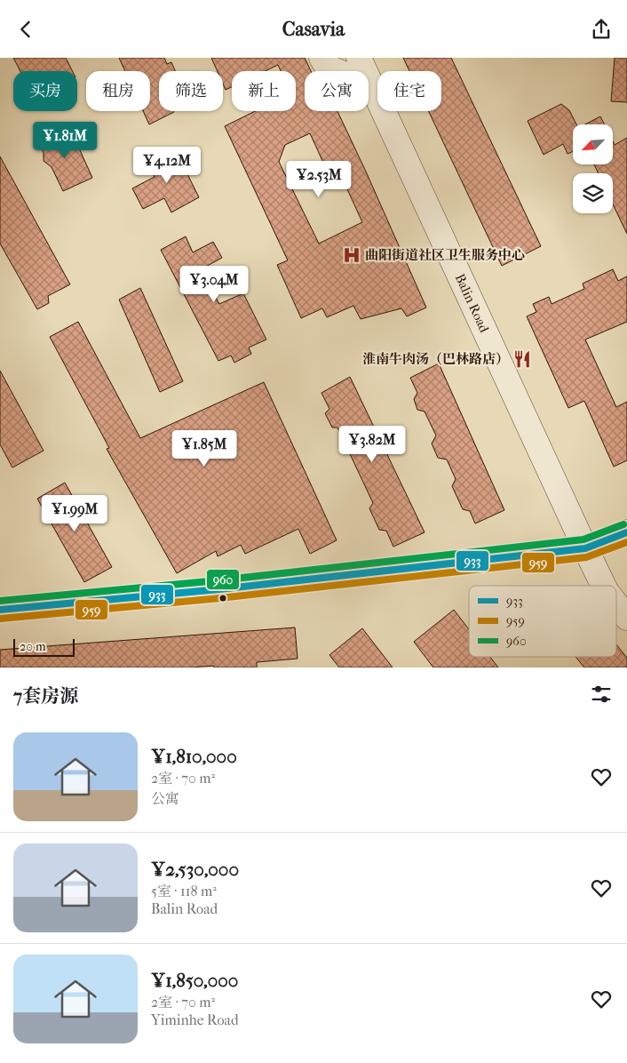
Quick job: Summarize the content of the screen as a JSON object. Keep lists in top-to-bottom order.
{
  "streets": {
    "street": ["Balin Road"]
  },
  "places": {
    "hospital": ["曲阳街道社区卫生服务中心"],
    "restaurant": ["淮南牛肉汤（巴林路店）"]
  },
  "lines": ["transit line 960", "transit line 933", "transit line 959"],
  "legend": ["933", "959", "960"],
  "scale_bar": "20 m",
  "north": "bottom left",
  "page": {
    "header": "Casavia",
    "chip": [
      "买房",
      "租房",
      "筛选",
      "新上",
      "公寓",
      "住宅"
    ],
    "price": [
      "¥1.81M",
      "¥4.12M",
      "¥2.53M",
      "¥3.04M",
      "¥3.82M",
      "¥1.85M",
      "¥1.99M"
    ],
    "scale": "20 m",
    "heading": "7套房源",
    "list": [
      {
        "name": "¥1,810,000",
        "note": "2室 · 70 m² · 公寓"
      },
      {
        "name": "¥2,530,000",
        "note": "5室 · 118 m² · Balin Road"
      },
      {
        "name": "¥1,850,000",
        "note": "2室 · 70 m² · Yiminhe Road"
      }
    ]
  }
}
